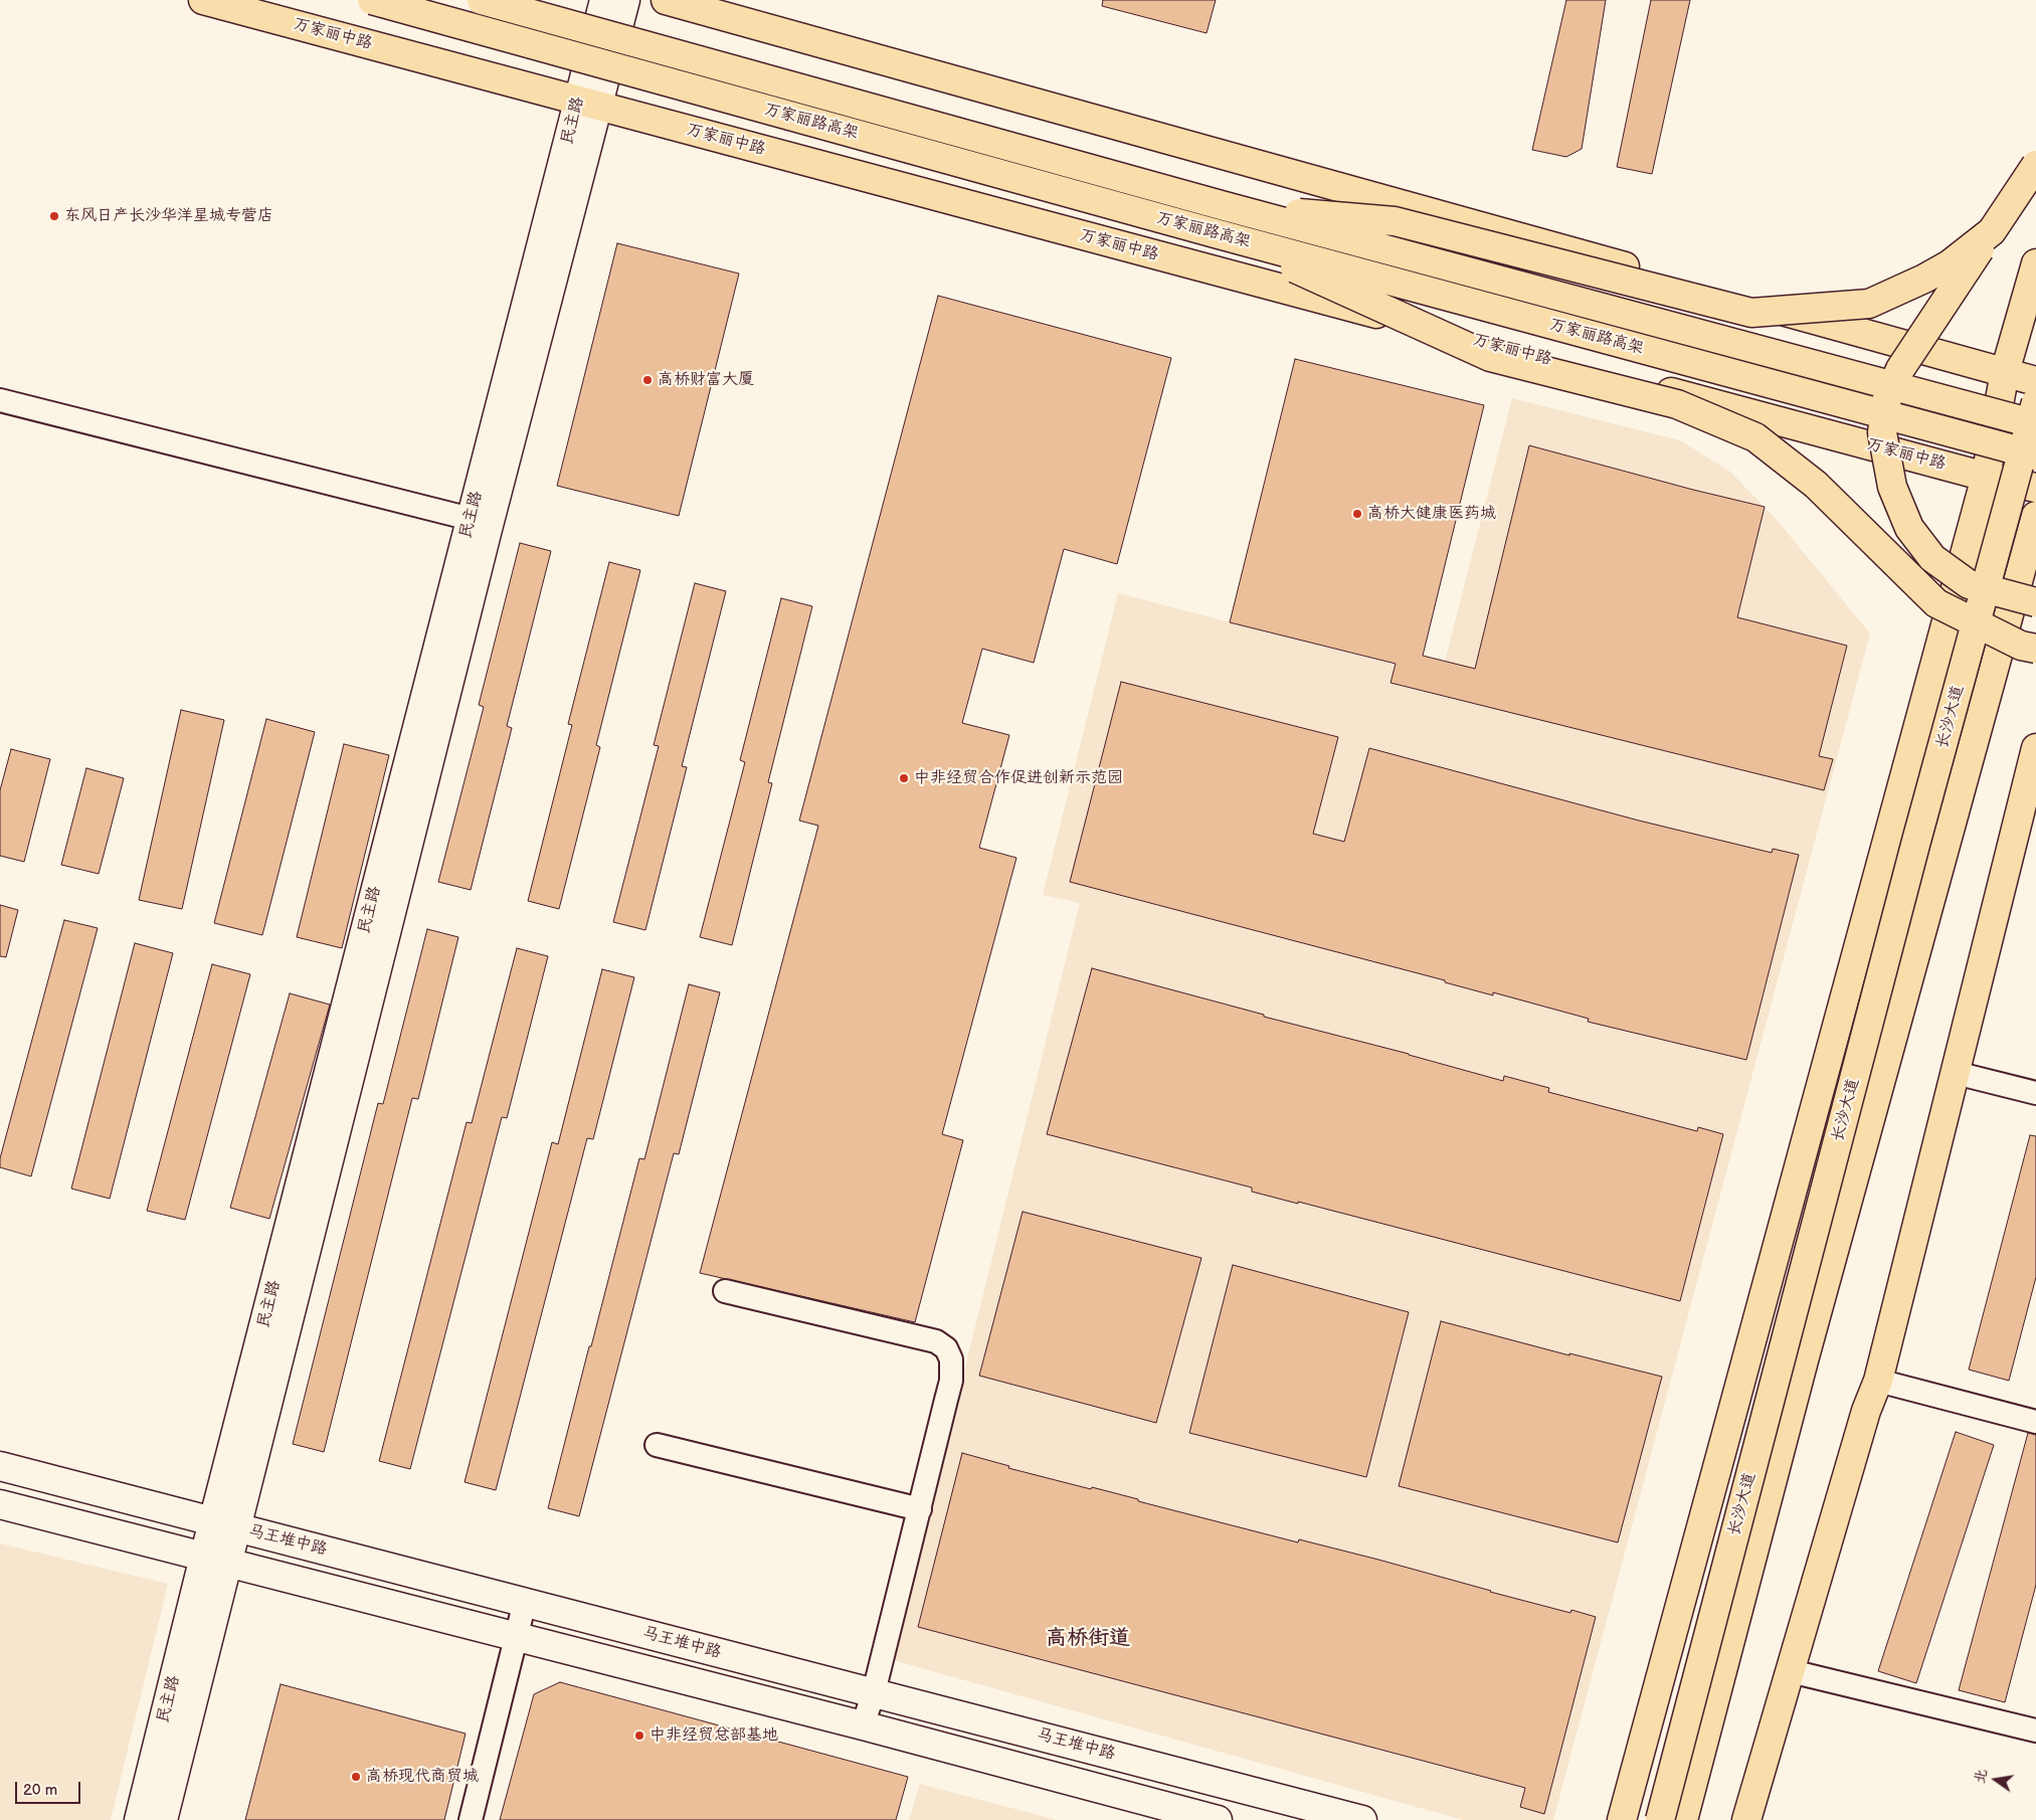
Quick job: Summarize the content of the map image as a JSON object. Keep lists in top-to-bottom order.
{
  "streets": {
    "main road": ["万家丽中路", "万家丽路高架", "长沙大道"],
    "street": ["民主路", "马王堆中路"]
  },
  "crossings": [
    ["万家丽中路", "民主路"],
    ["民主路", "马王堆中路"]
  ],
  "districts": ["高桥街道"],
  "places": [
    "东风日产长沙华洋星城专营店",
    "高桥财富大厦",
    "高桥大健康医药城",
    "中非经贸合作促进创新示范园",
    "中非经贸总部基地",
    "高桥现代商贸城"
  ],
  "scale_bar": "20 m",
  "north": "left"
}
